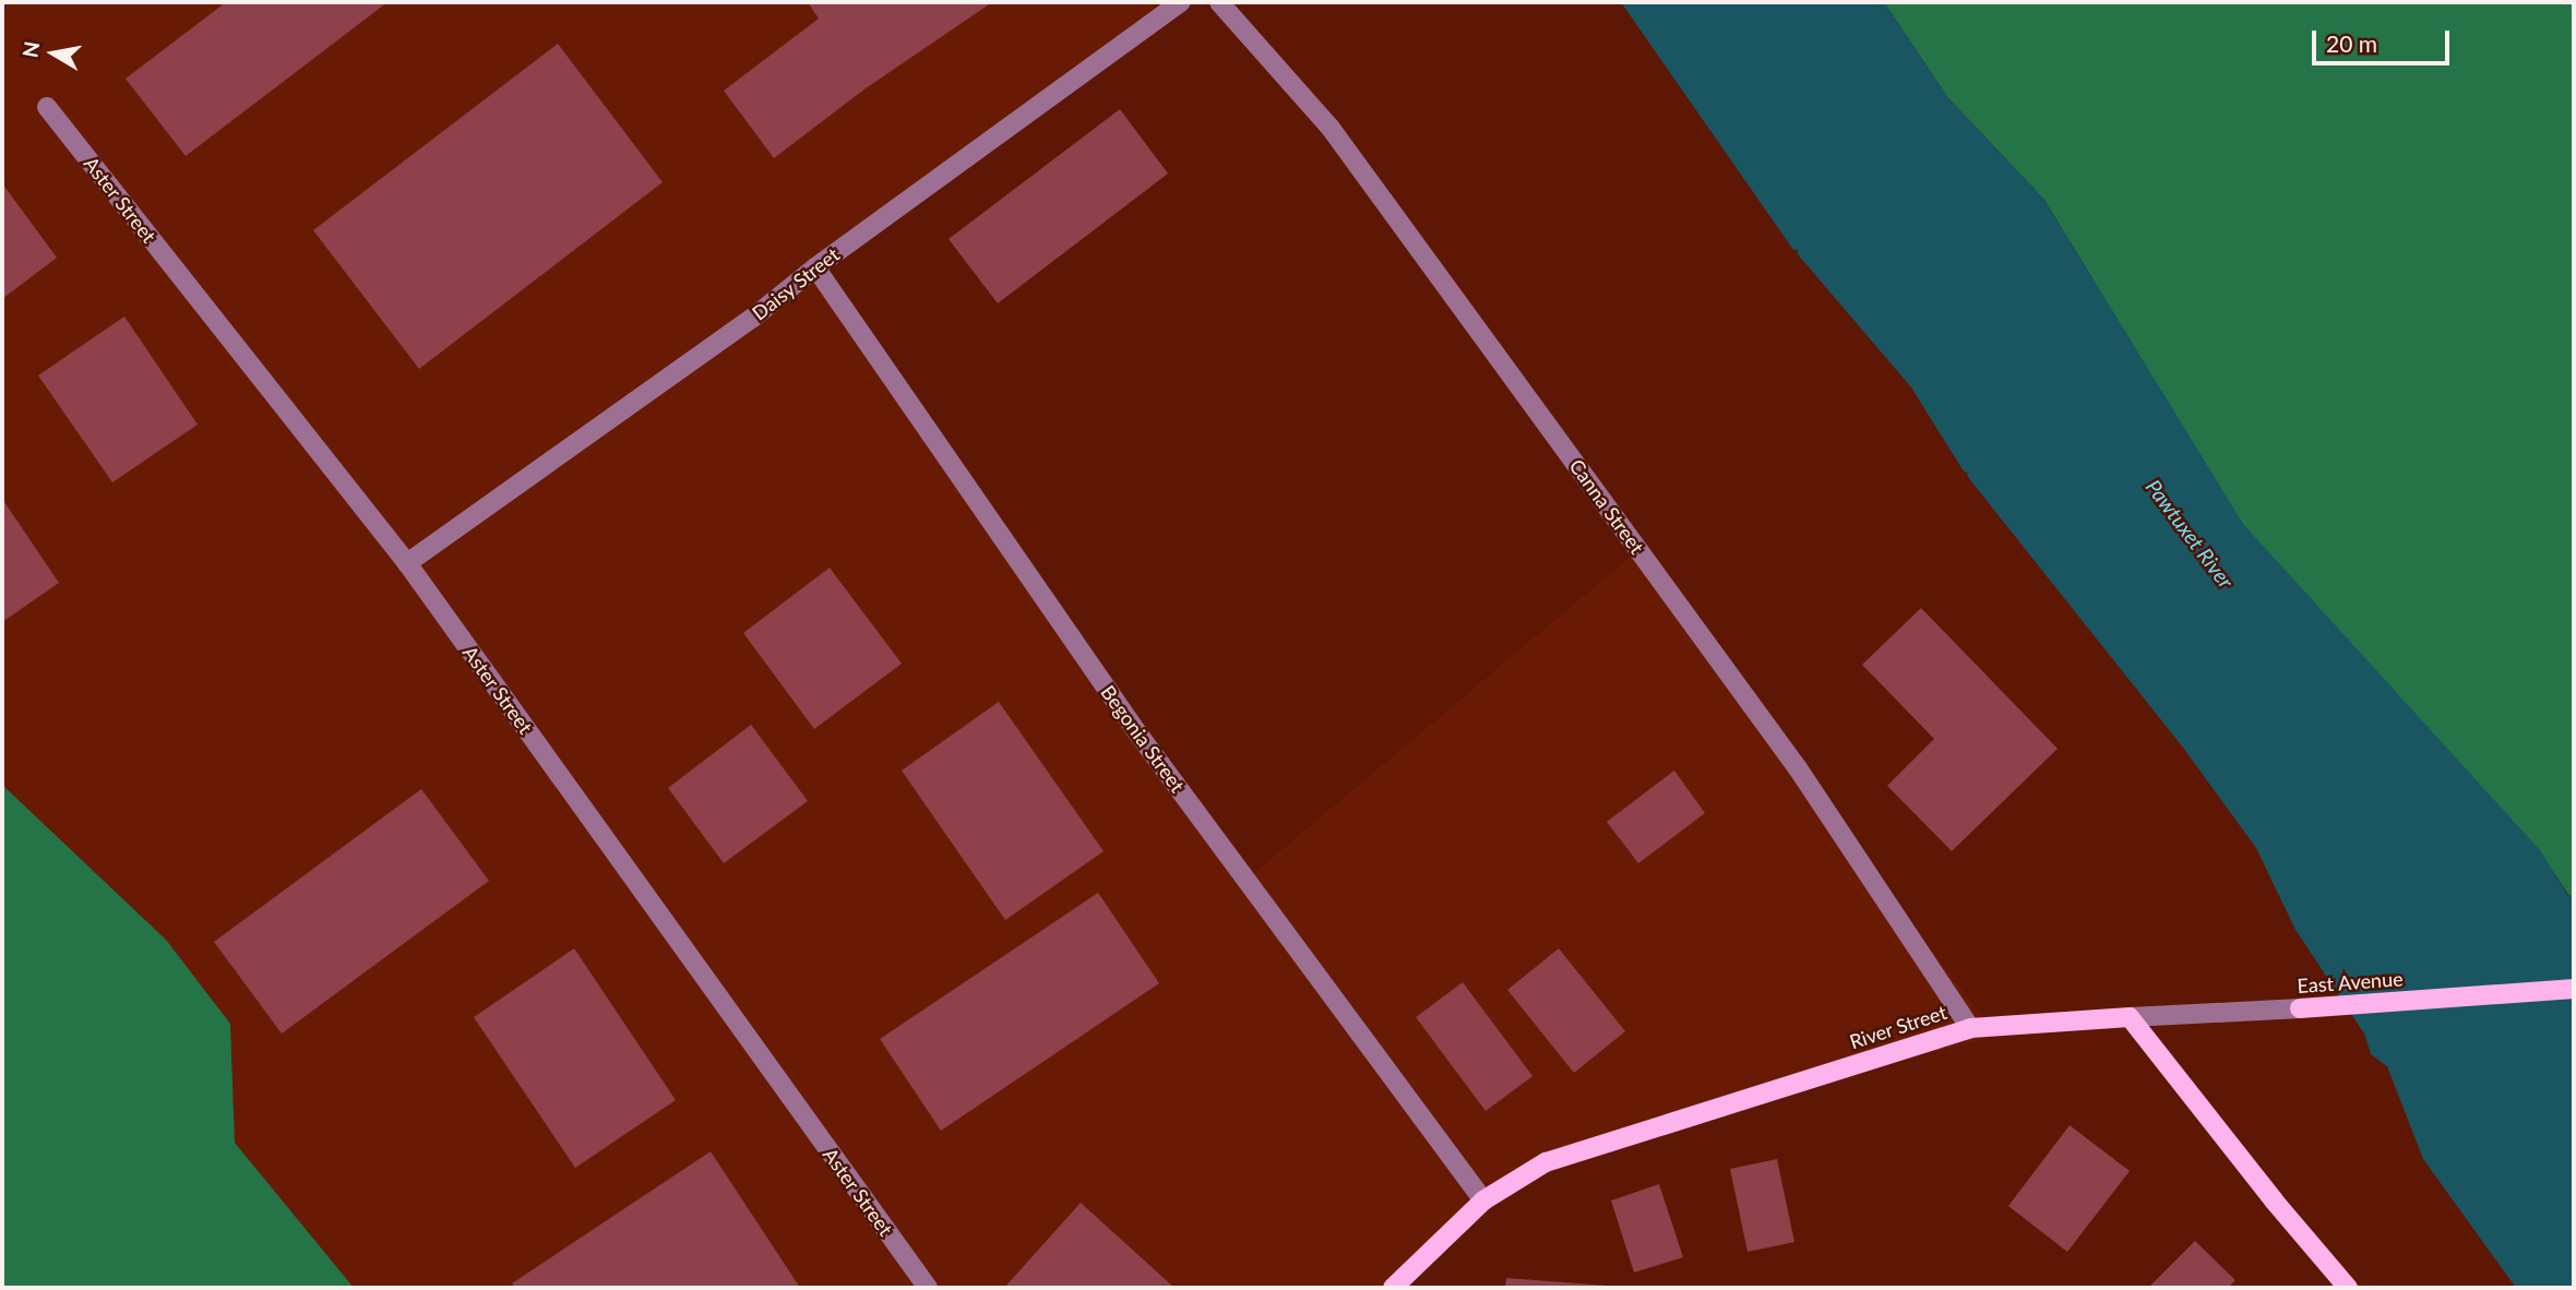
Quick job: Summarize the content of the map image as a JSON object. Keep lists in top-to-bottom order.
{
  "streets": {
    "main road": ["East Avenue", "River Street"],
    "street": [
      "Aster Street",
      "Daisy Street",
      "Canna Street",
      "Begonia Street"
    ]
  },
  "crossings": [
    ["Aster Street", "Daisy Street"],
    ["Daisy Street", "Begonia Street"],
    ["Canna Street", "River Street"],
    ["Begonia Street", "River Street"],
    ["East Avenue", "River Street"]
  ],
  "water": ["Pawtuxet River"],
  "scale_bar": "20 m",
  "north": "left"
}
